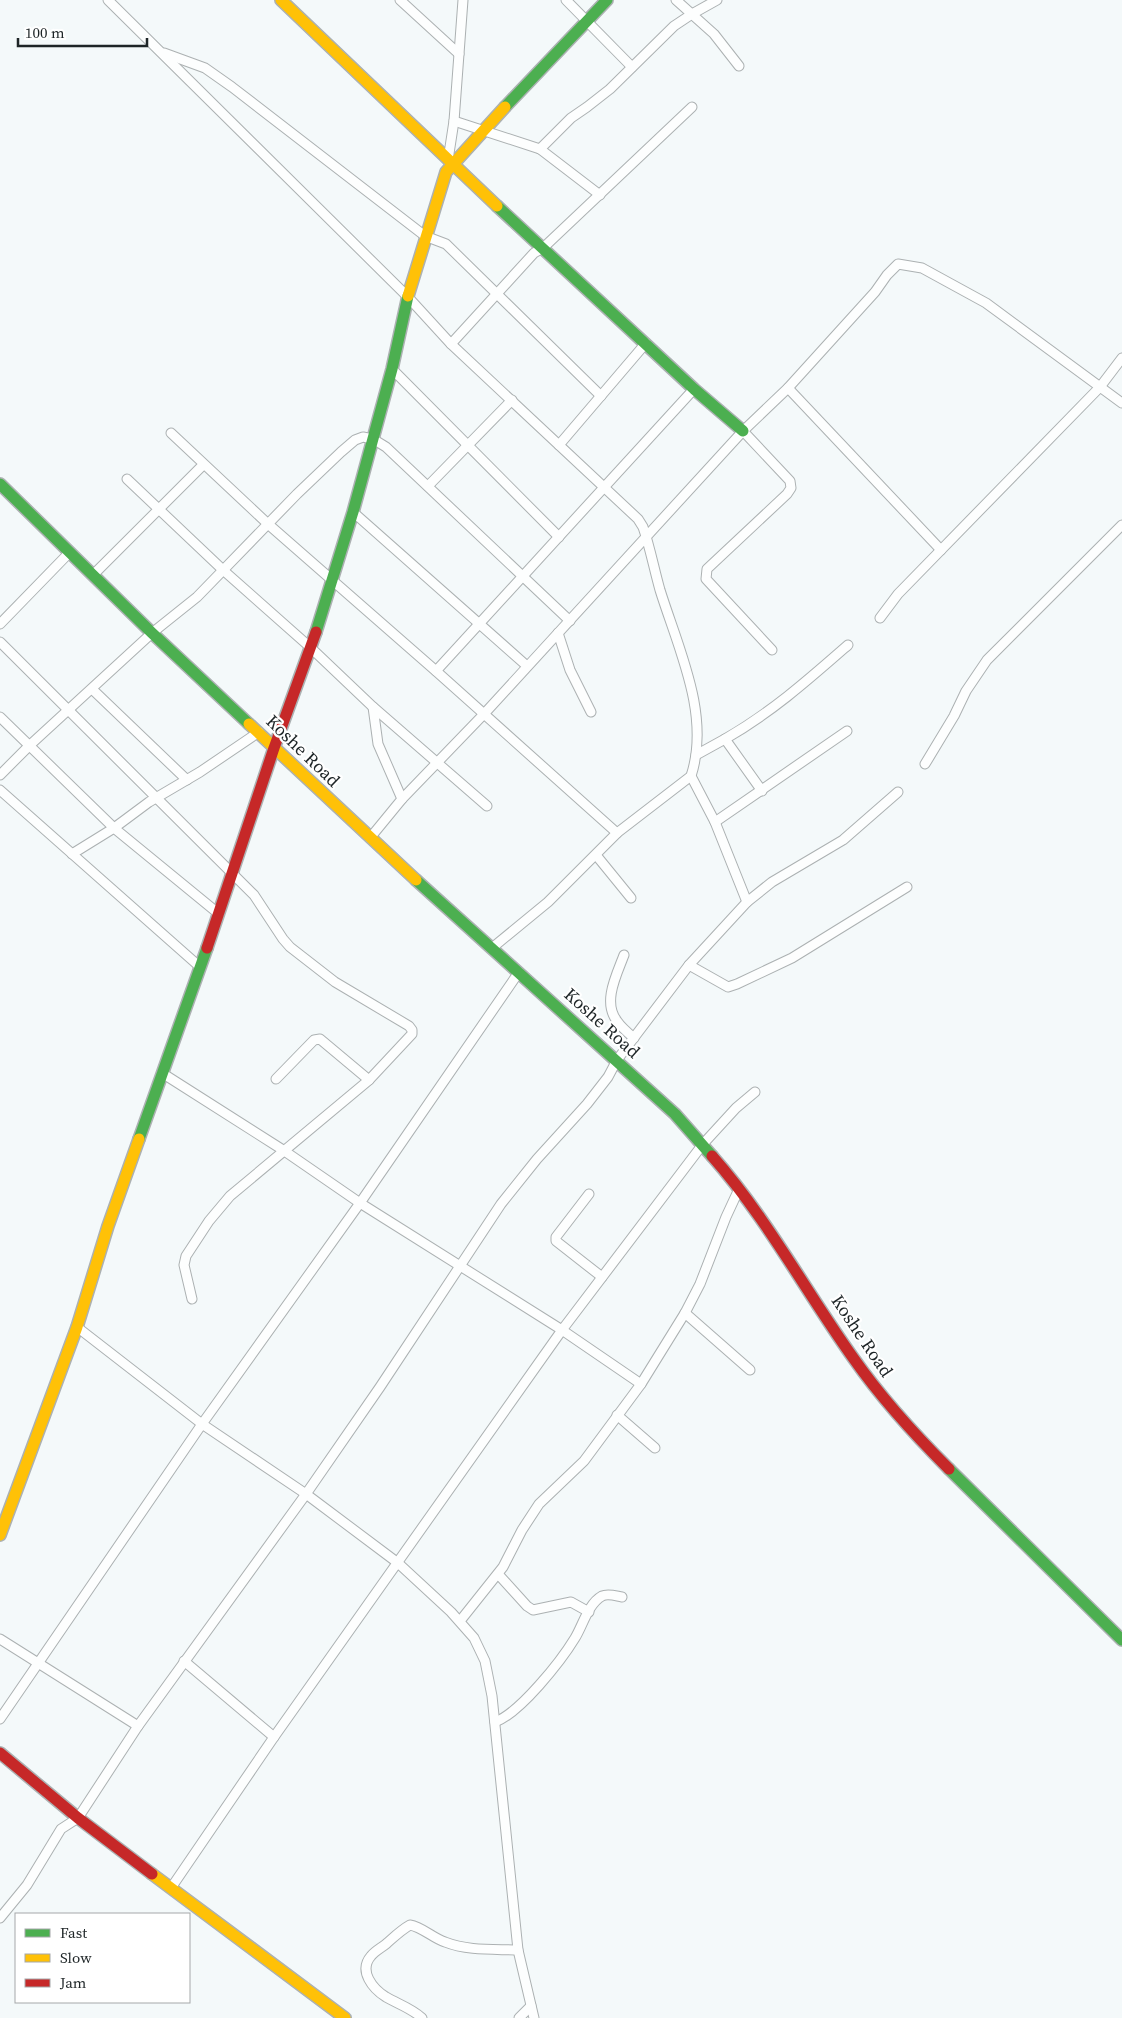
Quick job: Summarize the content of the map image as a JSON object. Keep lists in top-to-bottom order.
{
  "streets": {
    "street": ["Koshe Road"]
  },
  "legend": ["Fast", "Slow", "Jam"],
  "scale_bar": "100 m"
}
